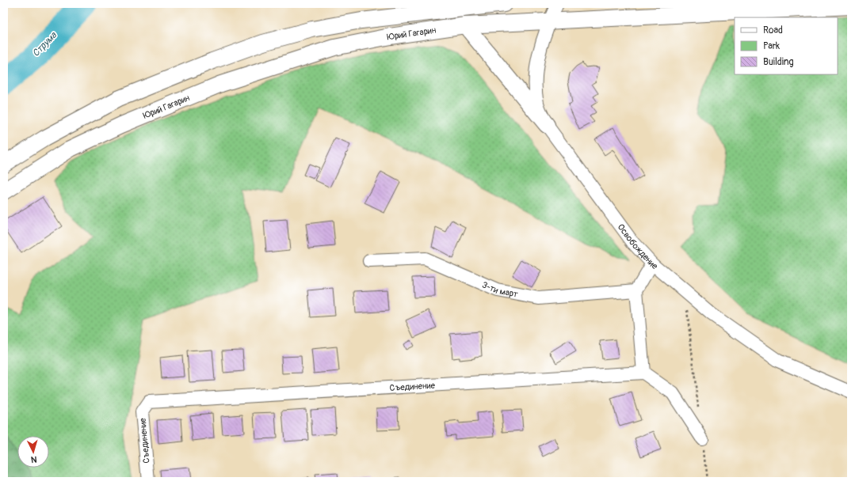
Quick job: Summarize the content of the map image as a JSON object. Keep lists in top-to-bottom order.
{
  "streets": {
    "street": [
      "Юрий Гагарин",
      "Освобождение",
      "3-ти март",
      "Съединение"
    ]
  },
  "crossings": [
    ["Юрий Гагарин", "Освобождение"]
  ],
  "water": ["Струма"],
  "legend": ["Road", "Park", "Building"],
  "north": "bottom"
}
